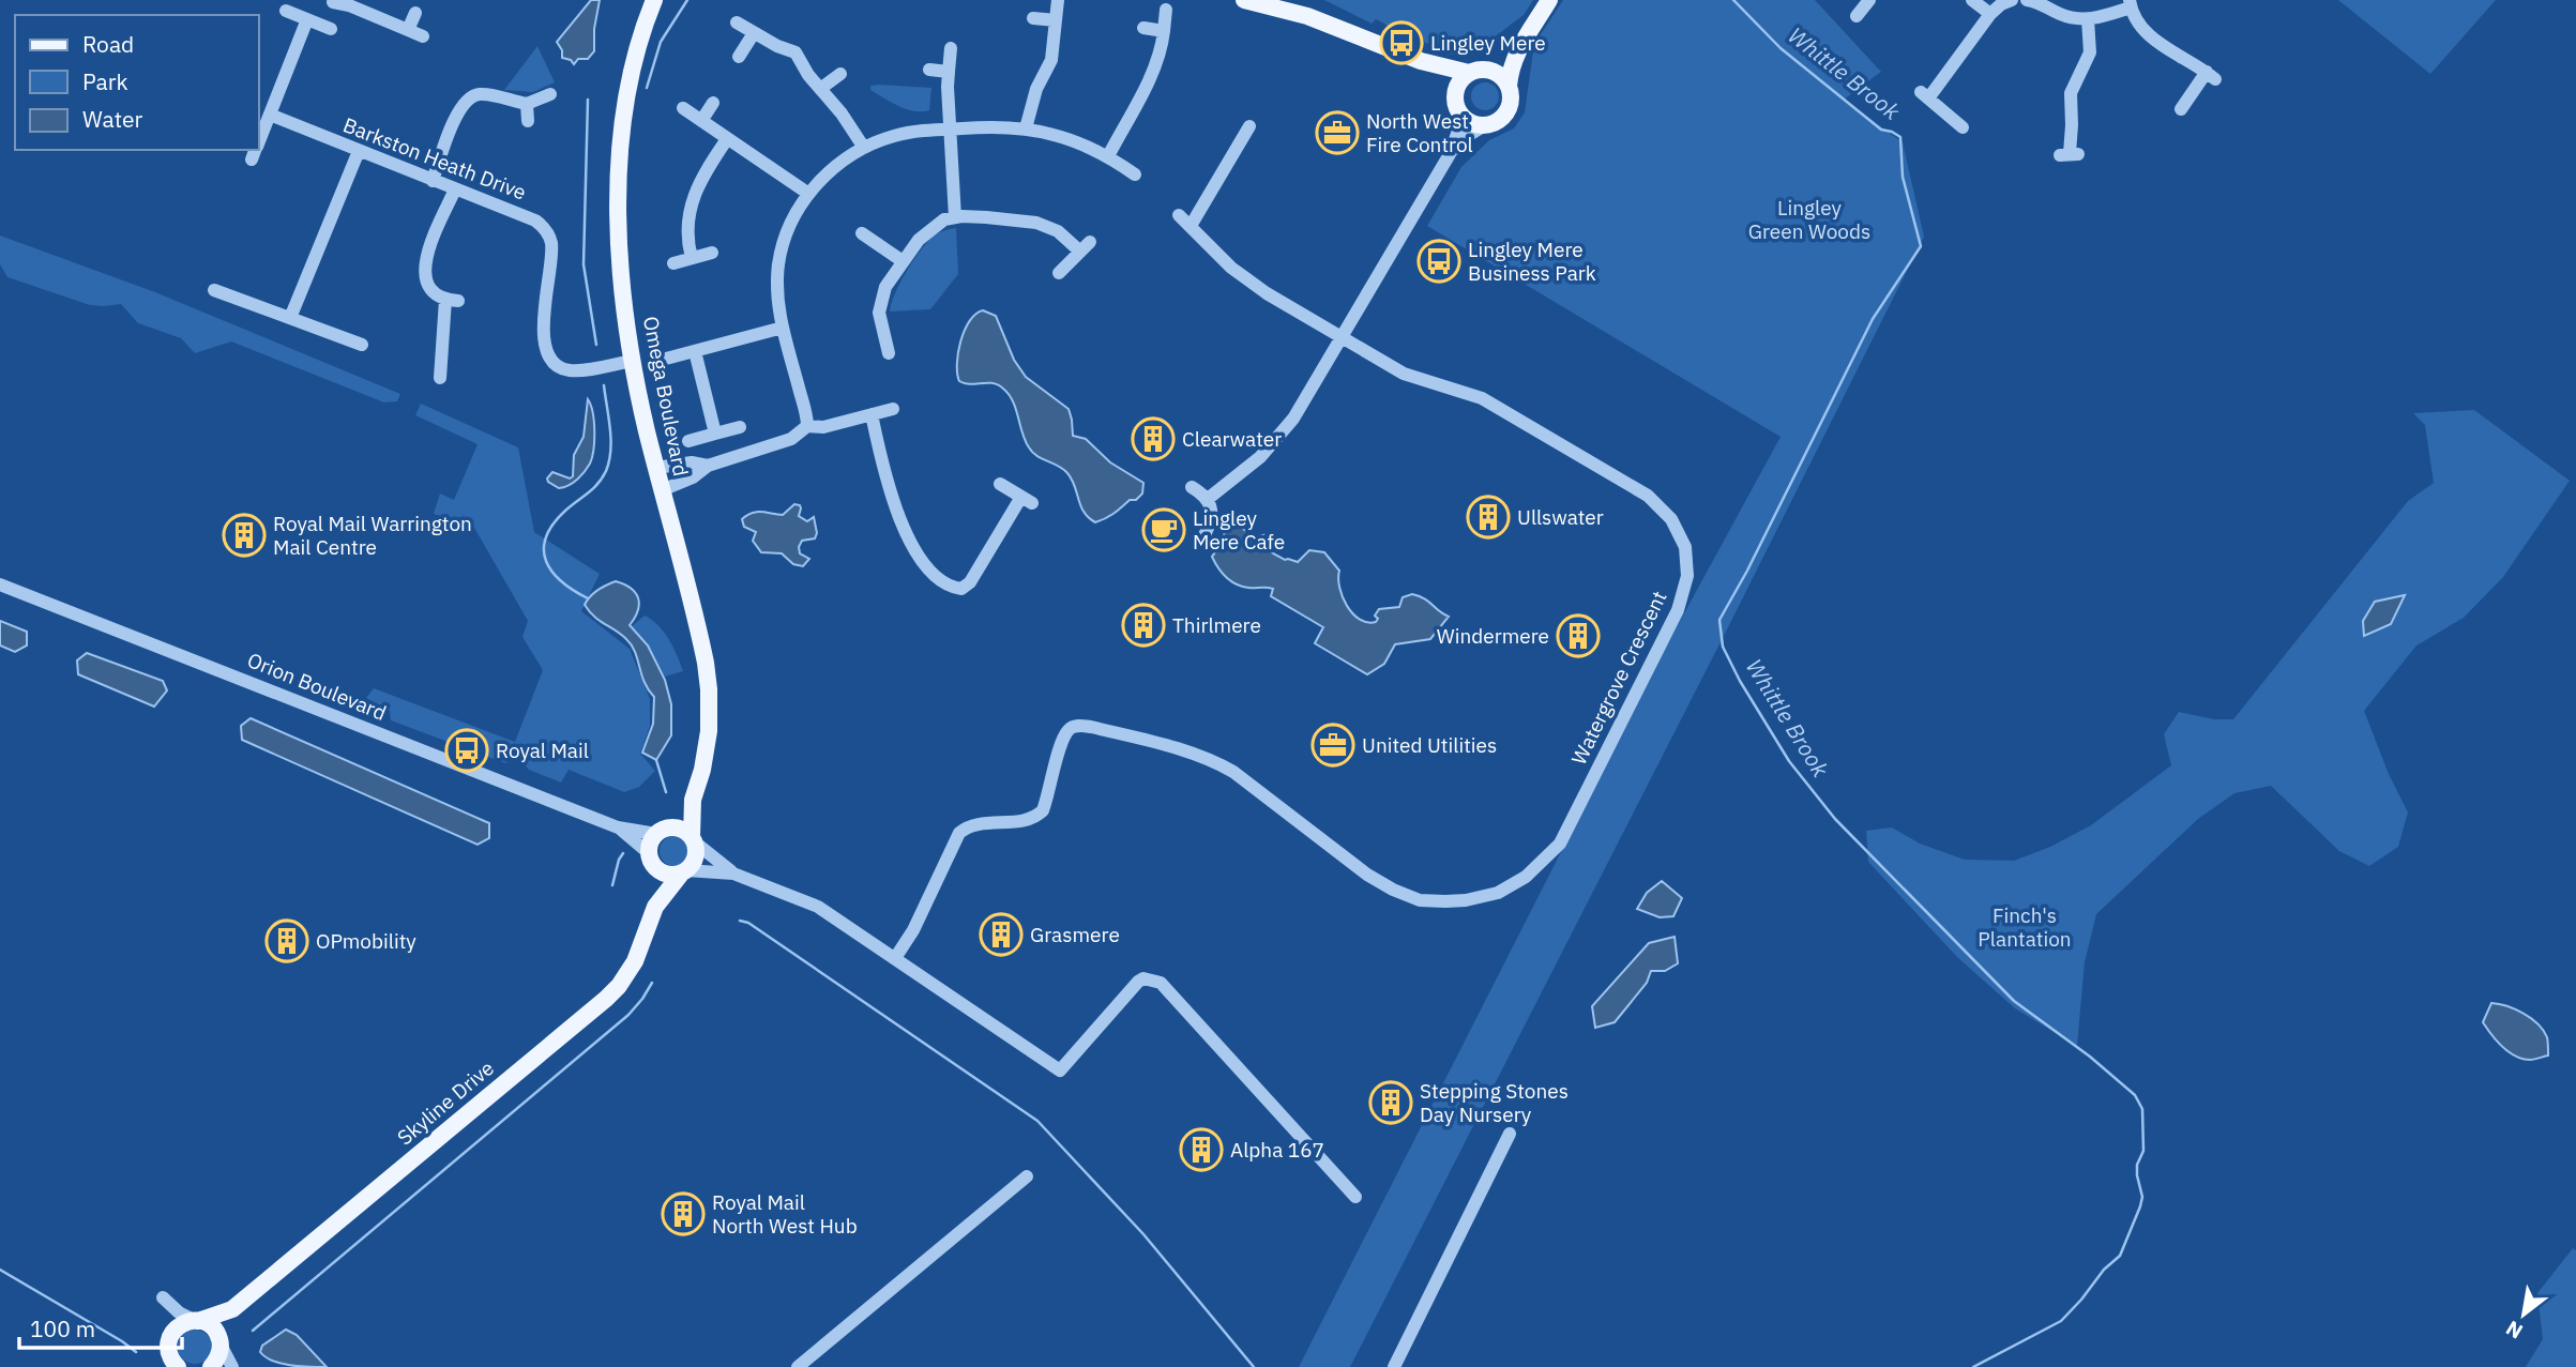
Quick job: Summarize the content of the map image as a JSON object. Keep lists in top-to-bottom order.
{
  "streets": {
    "main road": ["Omega Boulevard", "Skyline Drive"],
    "street": ["Barkston Heath Drive", "Watergrove Crescent", "Orion Boulevard"]
  },
  "crossings": [
    ["Barkston Heath Drive", "Omega Boulevard"],
    ["Omega Boulevard", "Orion Boulevard"],
    ["Omega Boulevard", "Skyline Drive"],
    ["Orion Boulevard", "Skyline Drive"]
  ],
  "water": ["Whittle Brook"],
  "parks": ["Lingley Green Woods", "Finch's Plantation"],
  "places": {
    "bus stop": ["Lingley Mere", "Lingley Mere Business Park", "Royal Mail"],
    "office": ["North West Fire Control", "United Utilities"],
    "building": [
      "Clearwater",
      "Ullswater",
      "Royal Mail Warrington Mail Centre",
      "Thirlmere",
      "Windermere",
      "Grasmere",
      "OPmobility",
      "Stepping Stones Day Nursery",
      "Alpha 167",
      "Royal Mail North West Hub"
    ],
    "cafe": ["Lingley Mere Cafe"]
  },
  "legend": ["Road", "Park", "Water"],
  "scale_bar": "100 m",
  "north": "bottom left"
}
